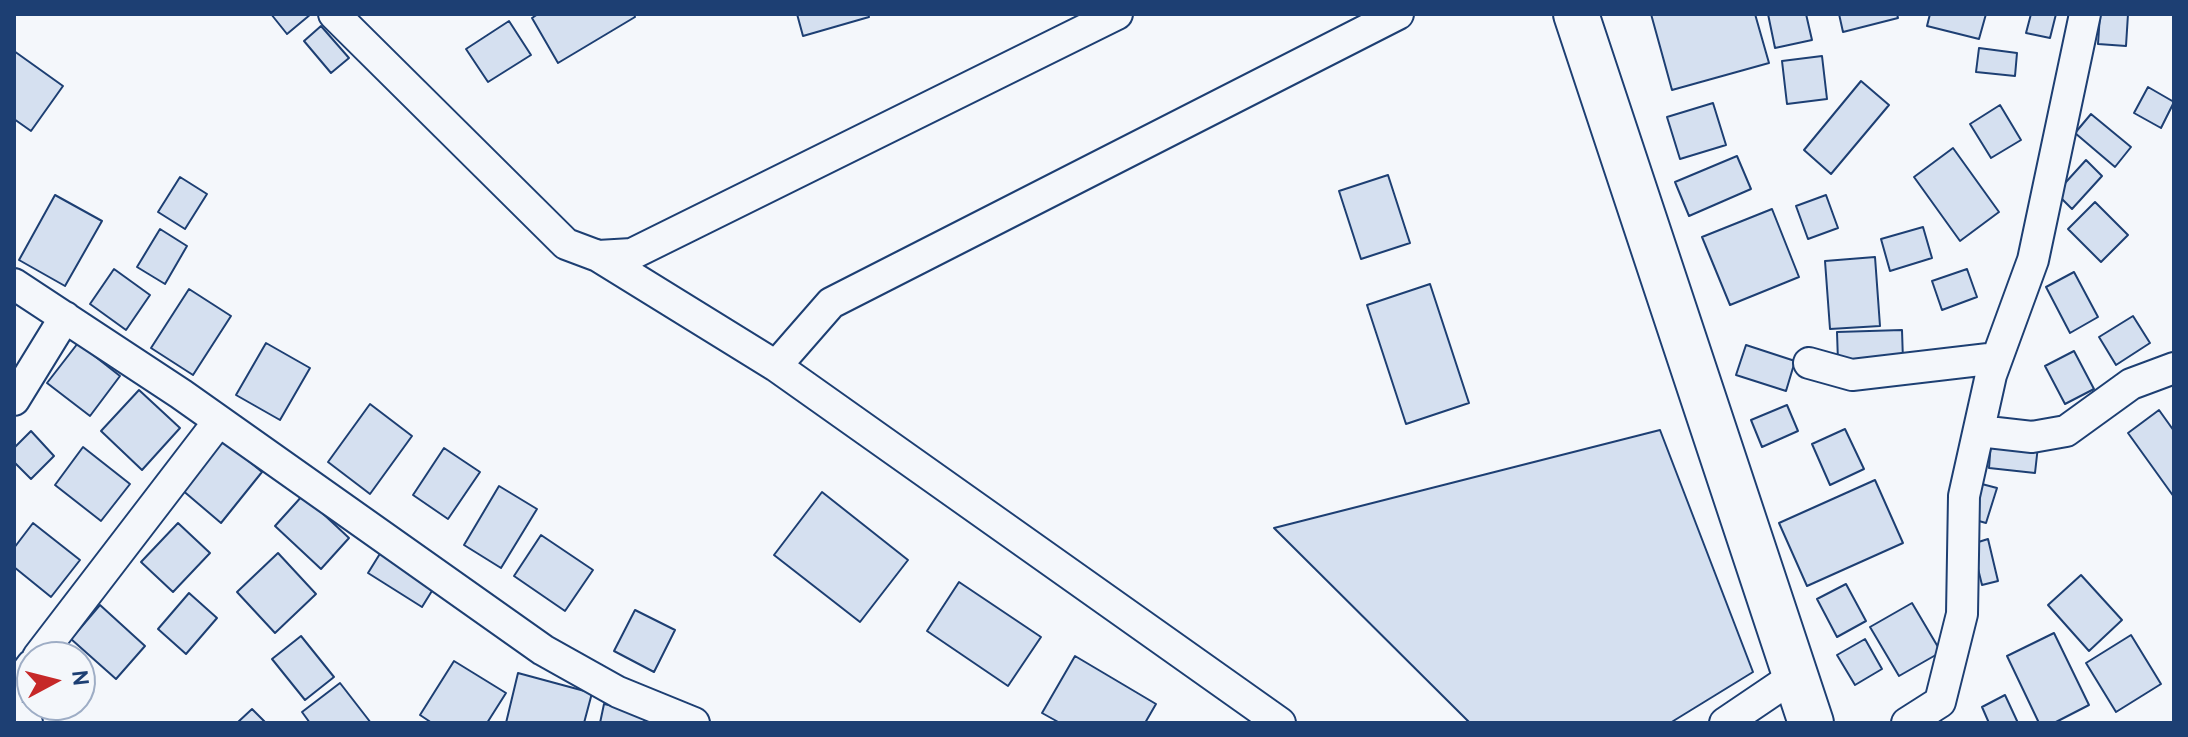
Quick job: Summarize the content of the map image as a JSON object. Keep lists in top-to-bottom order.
{
  "north": "right"
}
